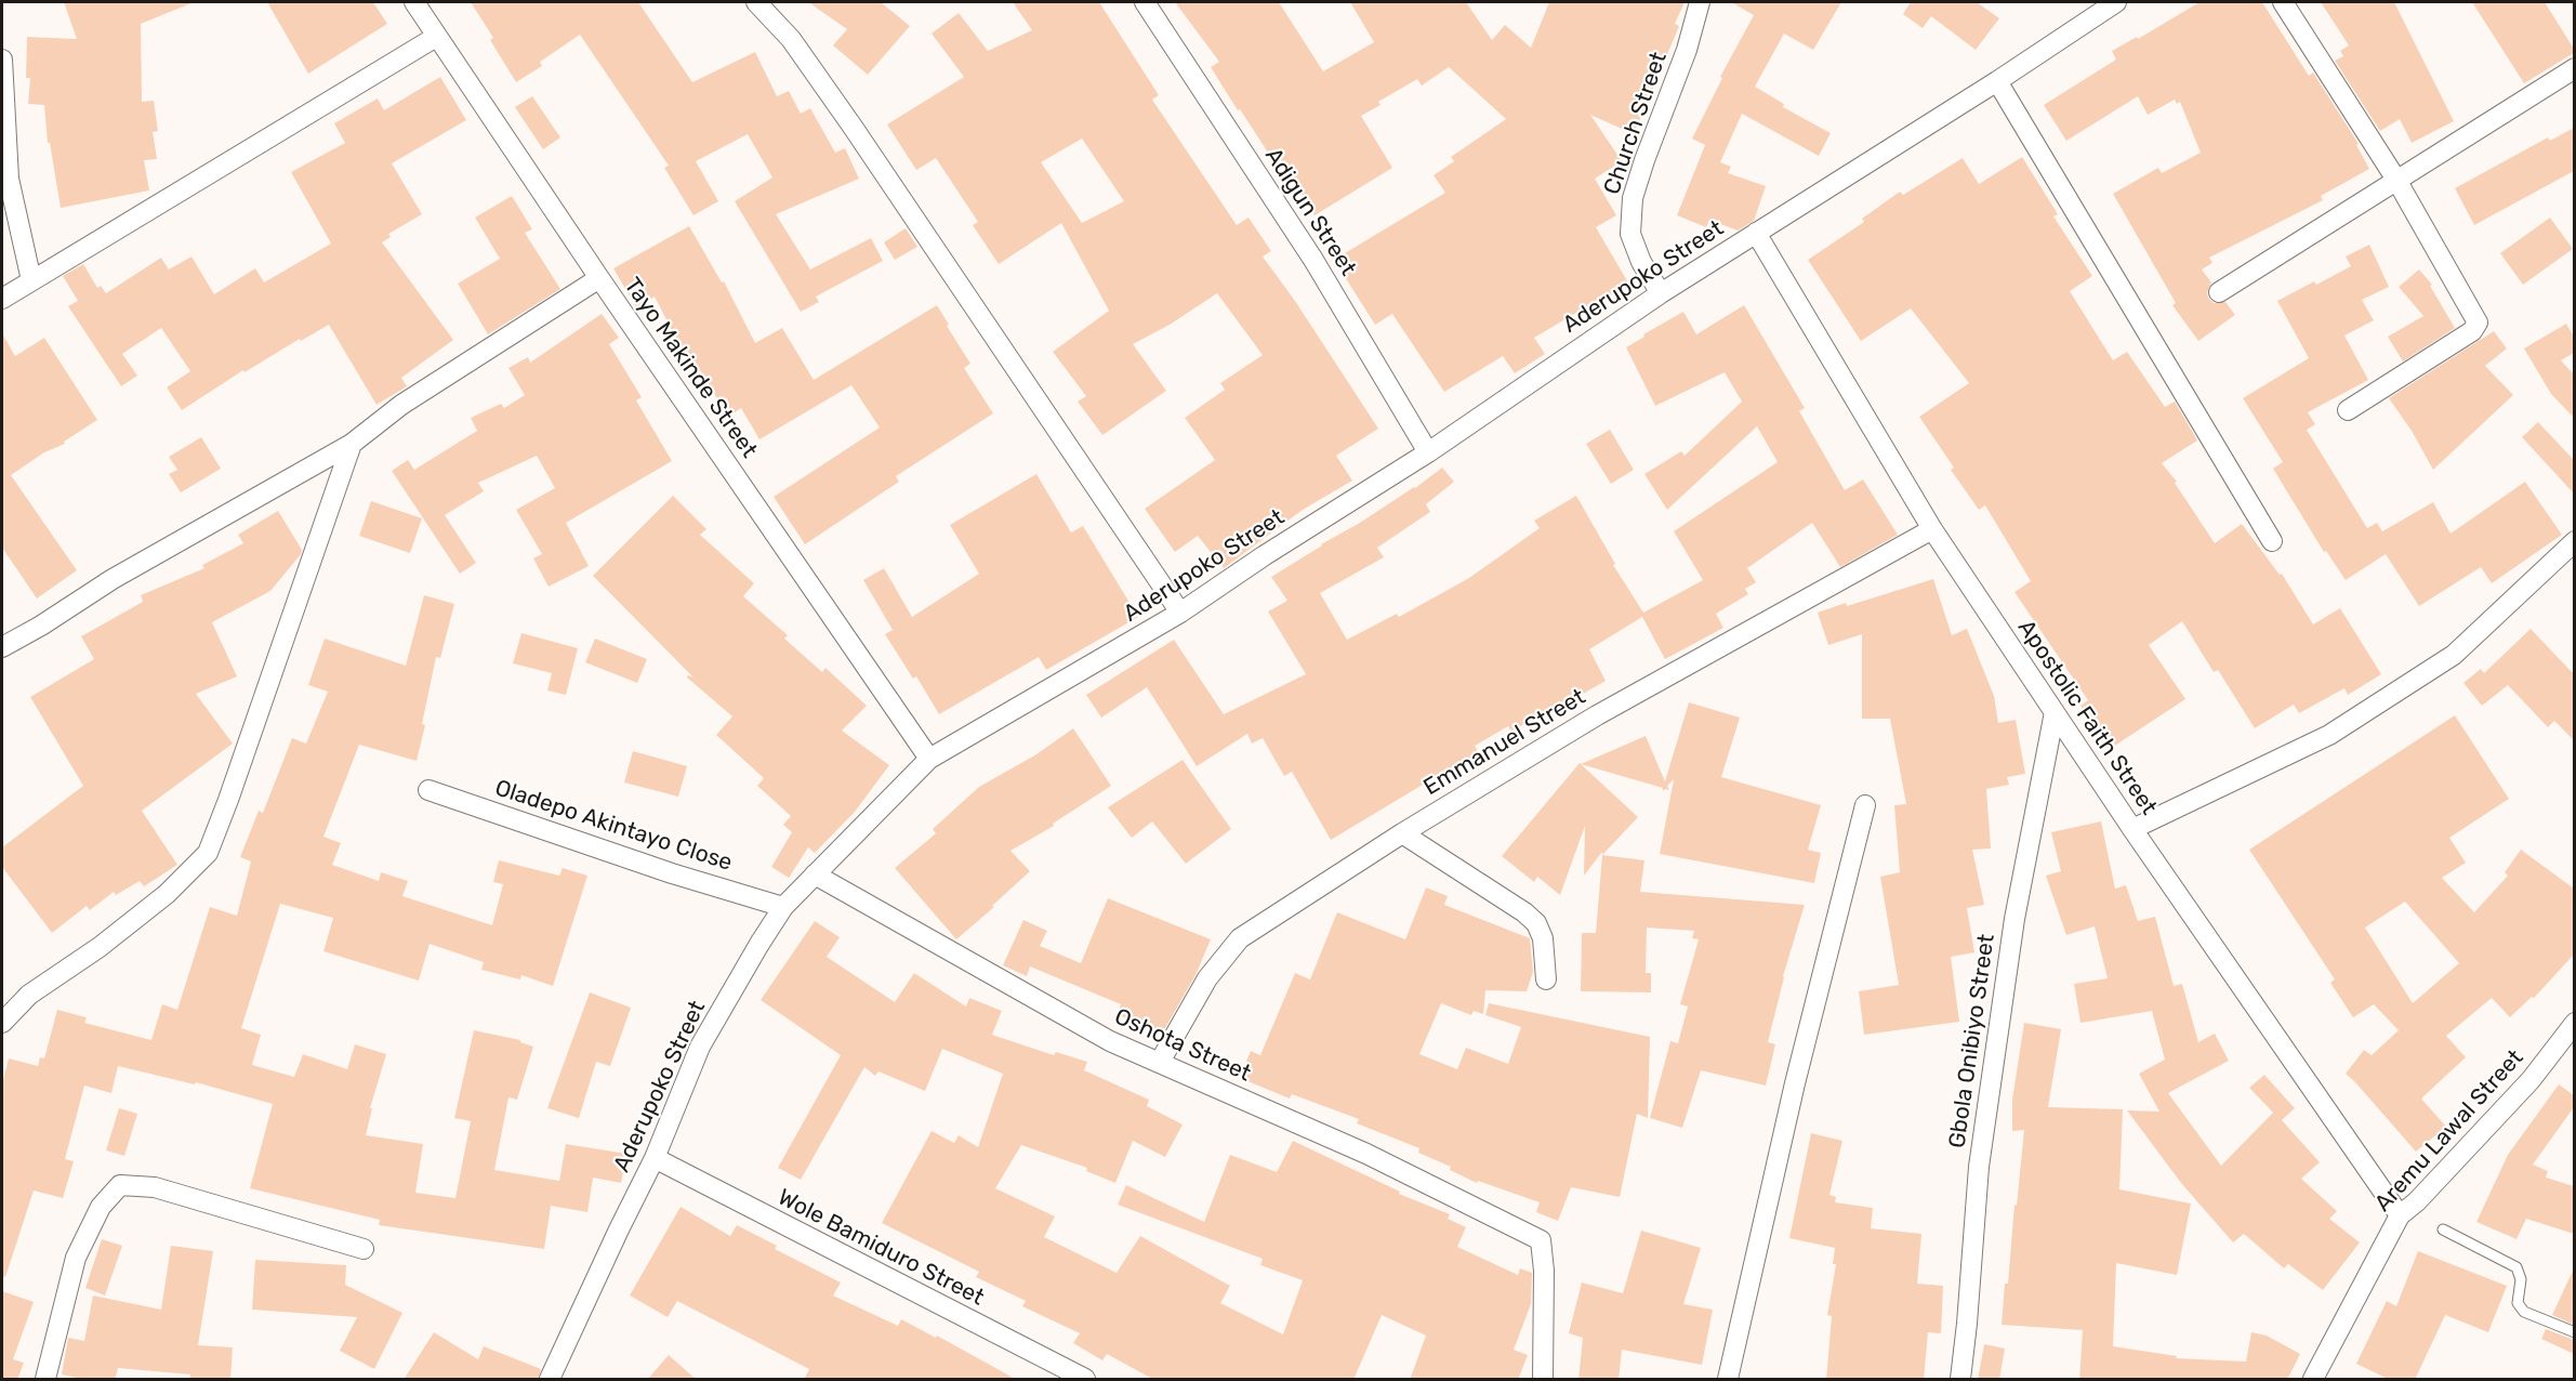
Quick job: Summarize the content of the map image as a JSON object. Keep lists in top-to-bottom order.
{
  "streets": {
    "street": [
      "Church Street",
      "Adigun Street",
      "Aderupoko Street",
      "Tayo Makinde Street",
      "Apostolic Faith Street",
      "Emmanuel Street",
      "Oladepo Akintayo Close",
      "Gbola Onibiyo Street",
      "Oshota Street",
      "Aremu Lawal Street",
      "Wole Bamiduro Street"
    ]
  },
  "crossings": [
    ["Church Street", "Aderupoko Street"],
    ["Adigun Street", "Aderupoko Street"],
    ["Aderupoko Street", "Tayo Makinde Street"],
    ["Aderupoko Street", "Apostolic Faith Street"],
    ["Aderupoko Street", "Oladepo Akintayo Close"],
    ["Aderupoko Street", "Oshota Street"],
    ["Aderupoko Street", "Wole Bamiduro Street"],
    ["Apostolic Faith Street", "Emmanuel Street"],
    ["Apostolic Faith Street", "Gbola Onibiyo Street"],
    ["Apostolic Faith Street", "Aremu Lawal Street"],
    ["Emmanuel Street", "Oshota Street"]
  ]
}
